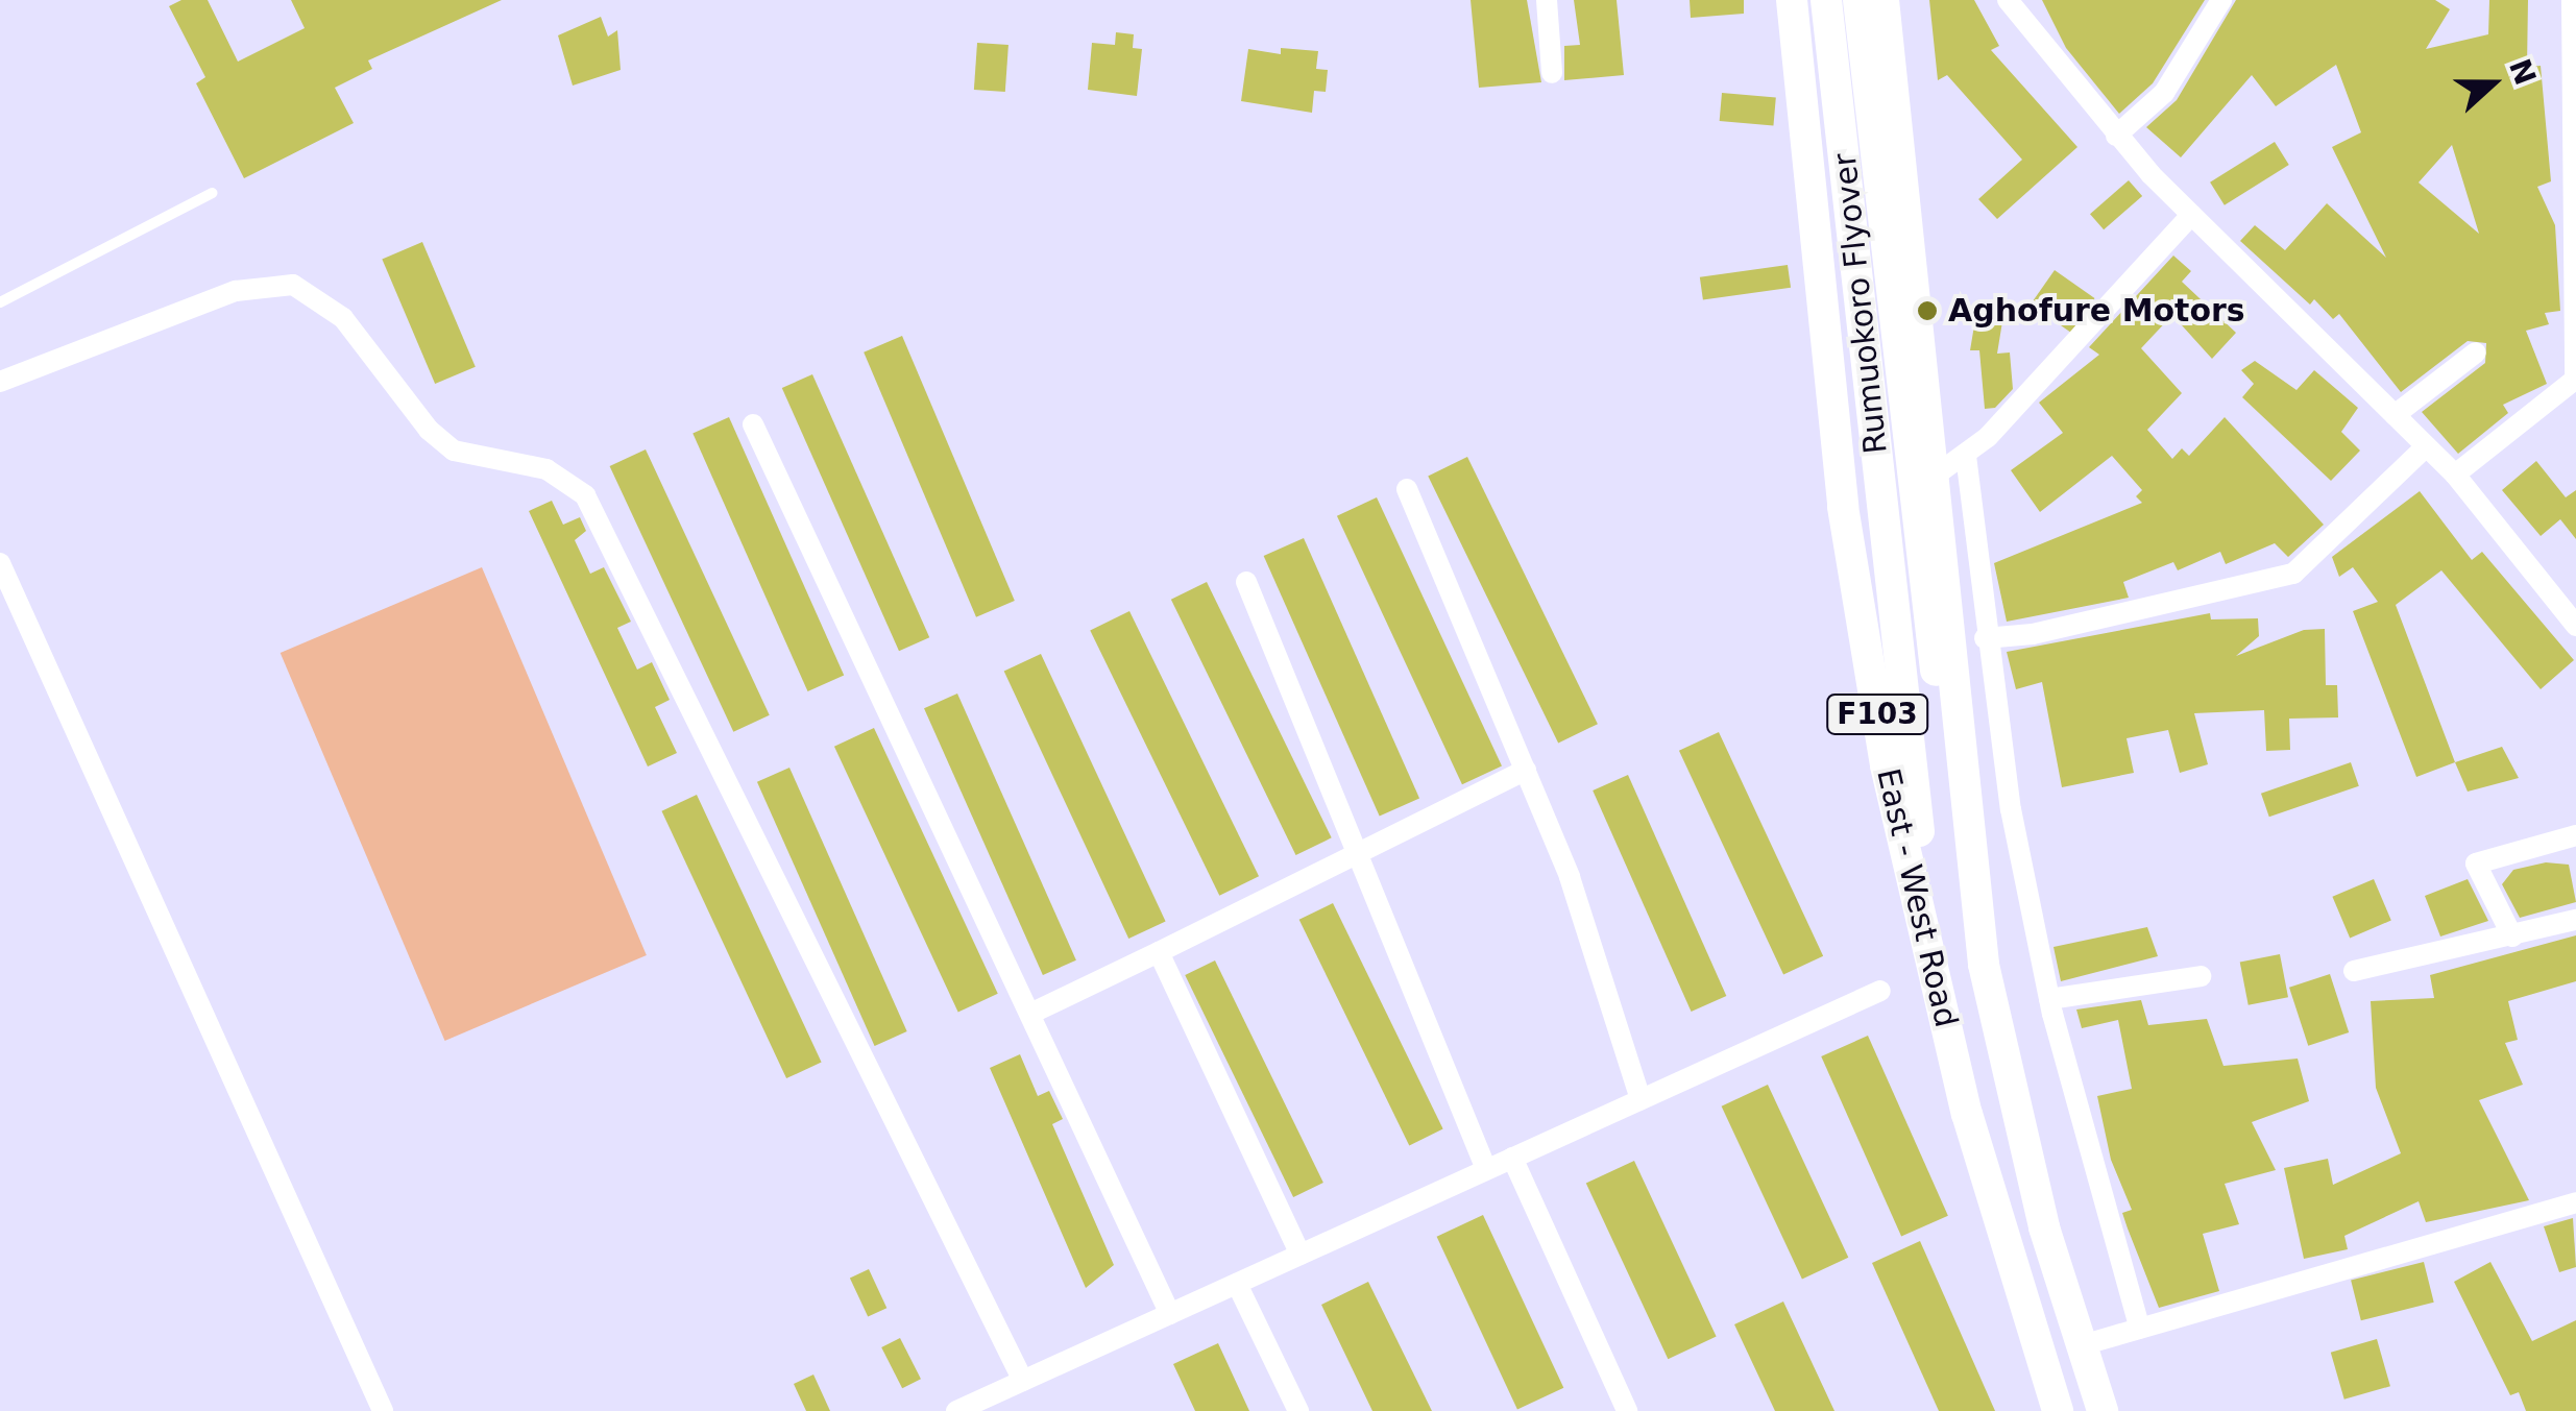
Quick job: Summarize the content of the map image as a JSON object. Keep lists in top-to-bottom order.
{
  "streets": {
    "main road": ["Rumuokoro Flyover", "F103", "East - West Road"]
  },
  "places": ["Aghofure Motors"],
  "north": "right"
}
